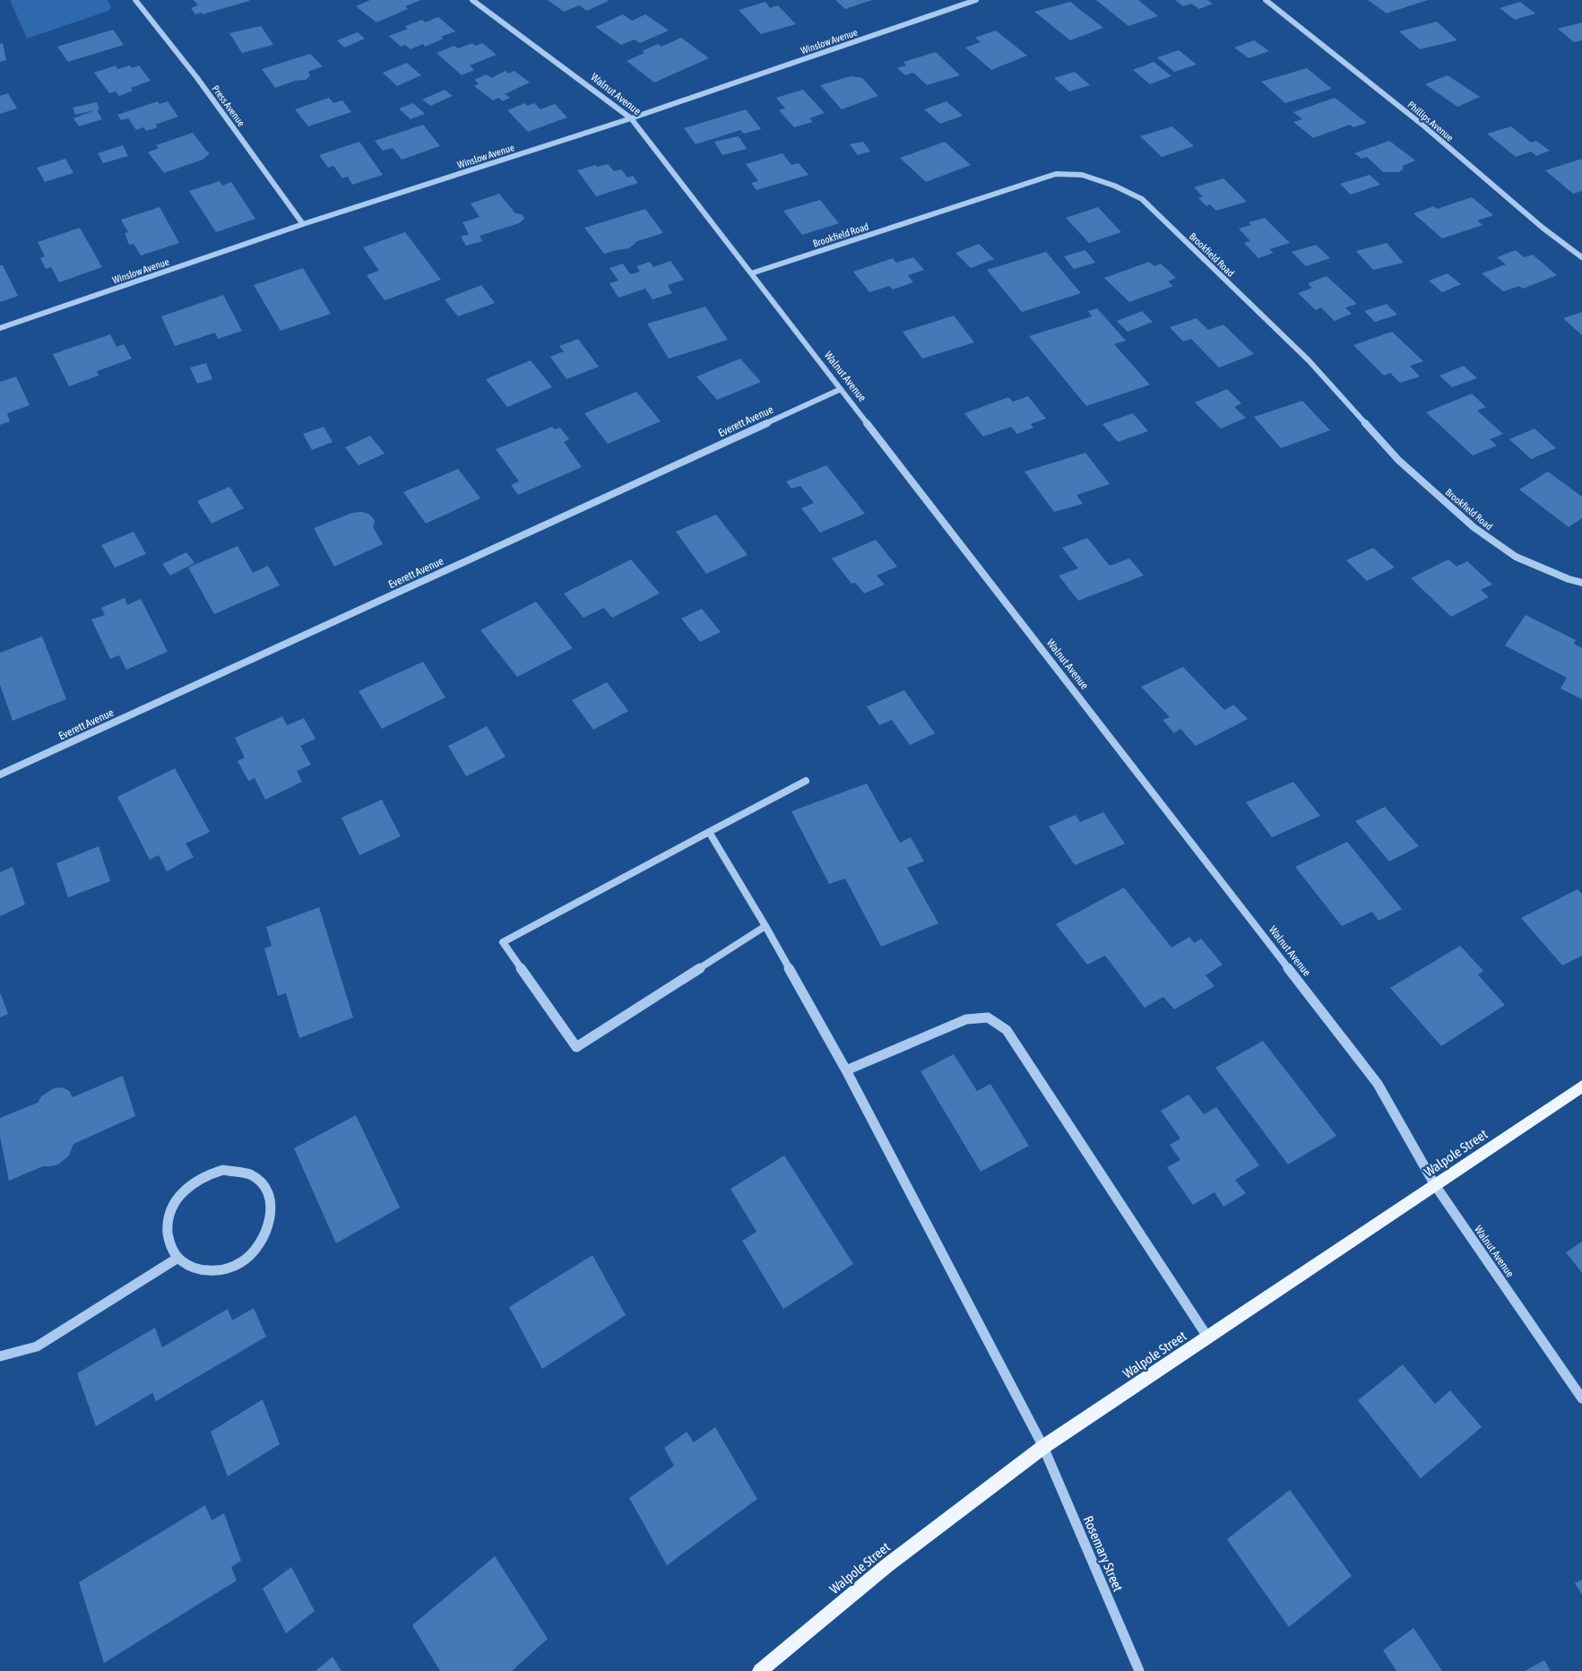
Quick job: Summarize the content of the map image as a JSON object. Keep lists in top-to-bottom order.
{
  "streets": {
    "main road": ["Walpole Street"],
    "street": [
      "Winslow Avenue",
      "Walnut Avenue",
      "Press Avenue",
      "Phillips Avenue",
      "Brookfield Road",
      "Everett Avenue",
      "Rosemary Street"
    ]
  },
  "crossings": [
    ["Winslow Avenue", "Walnut Avenue"],
    ["Winslow Avenue", "Press Avenue"],
    ["Walnut Avenue", "Brookfield Road"],
    ["Walnut Avenue", "Everett Avenue"],
    ["Walnut Avenue", "Walpole Street"],
    ["Walpole Street", "Rosemary Street"]
  ]
}
